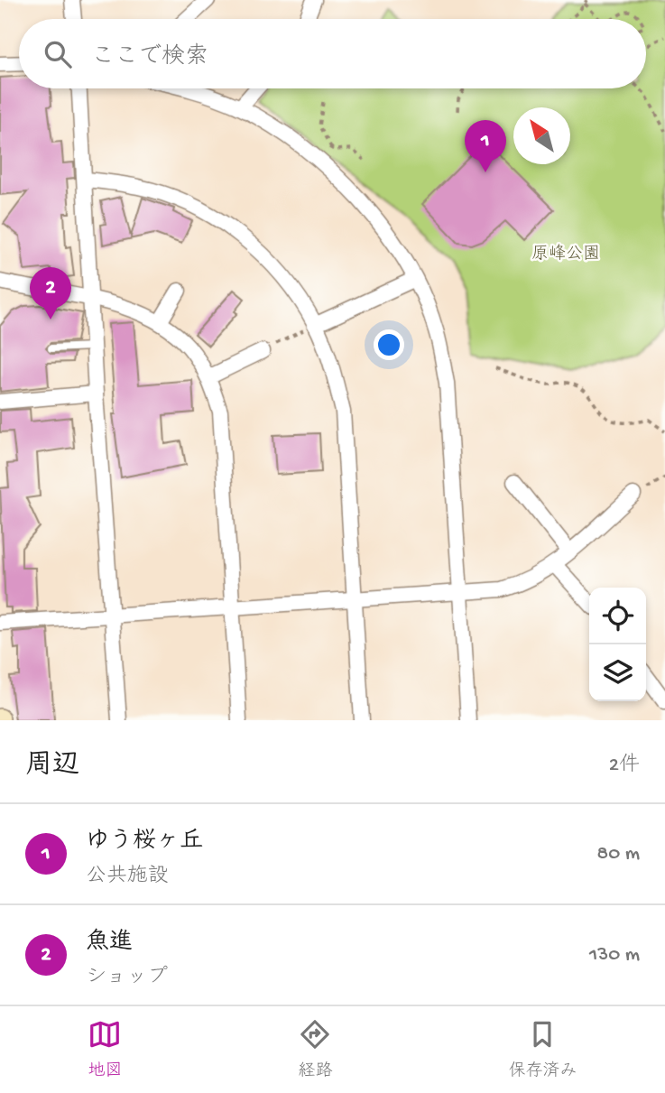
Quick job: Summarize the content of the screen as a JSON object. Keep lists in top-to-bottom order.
{
  "parks": ["原峰公園"],
  "north": "top left",
  "page": {
    "search": "ここで検索",
    "pins": ["1", "2"],
    "heading": ["周辺", "2件"],
    "list": [
      {
        "mark": "1",
        "name": "ゆう桜ヶ丘",
        "note": "公共施設",
        "value": "80 m"
      },
      {
        "mark": "2",
        "name": "魚進",
        "note": "ショップ",
        "value": "130 m"
      }
    ],
    "nav": ["地図", "経路", "保存済み"]
  }
}
